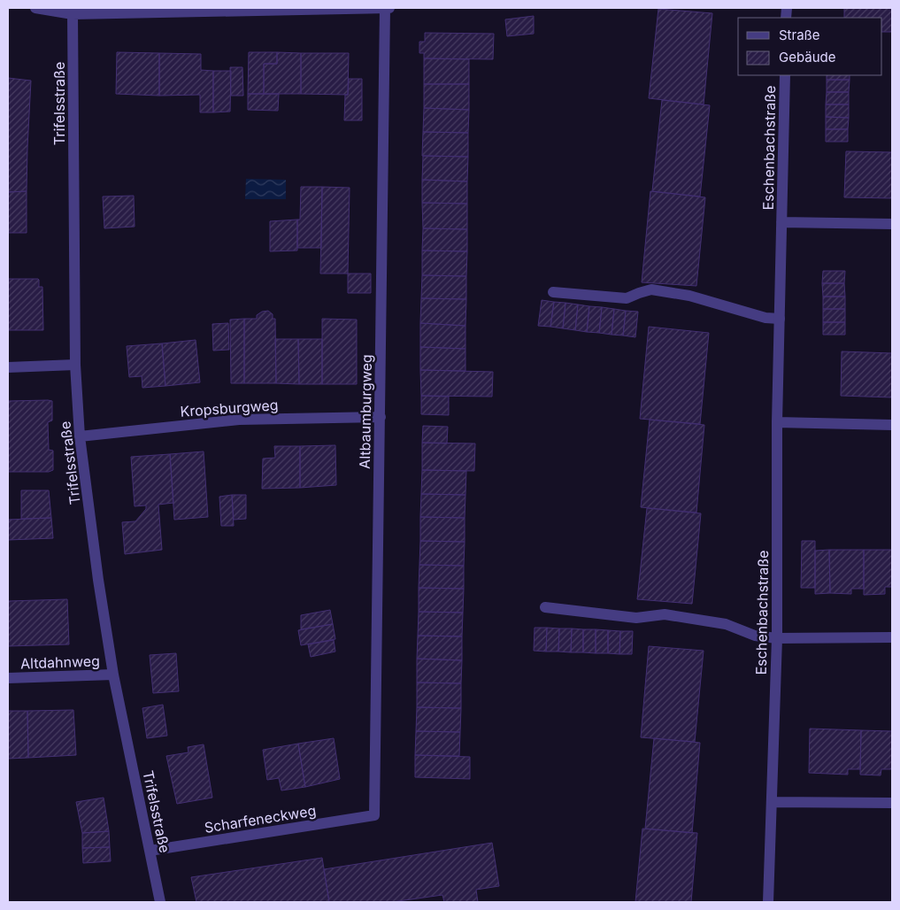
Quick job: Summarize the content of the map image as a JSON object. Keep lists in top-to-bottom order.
{
  "streets": {
    "street": [
      "Trifelsstraße",
      "Eschenbachstraße",
      "Kropsburgweg",
      "Altbaumburgweg",
      "Altdahnweg",
      "Scharfeneckweg"
    ]
  },
  "crossings": [
    ["Trifelsstraße", "Kropsburgweg"],
    ["Trifelsstraße", "Altdahnweg"],
    ["Trifelsstraße", "Scharfeneckweg"],
    ["Kropsburgweg", "Altbaumburgweg"],
    ["Altbaumburgweg", "Scharfeneckweg"]
  ],
  "legend": ["Straße", "Gebäude"]
}
